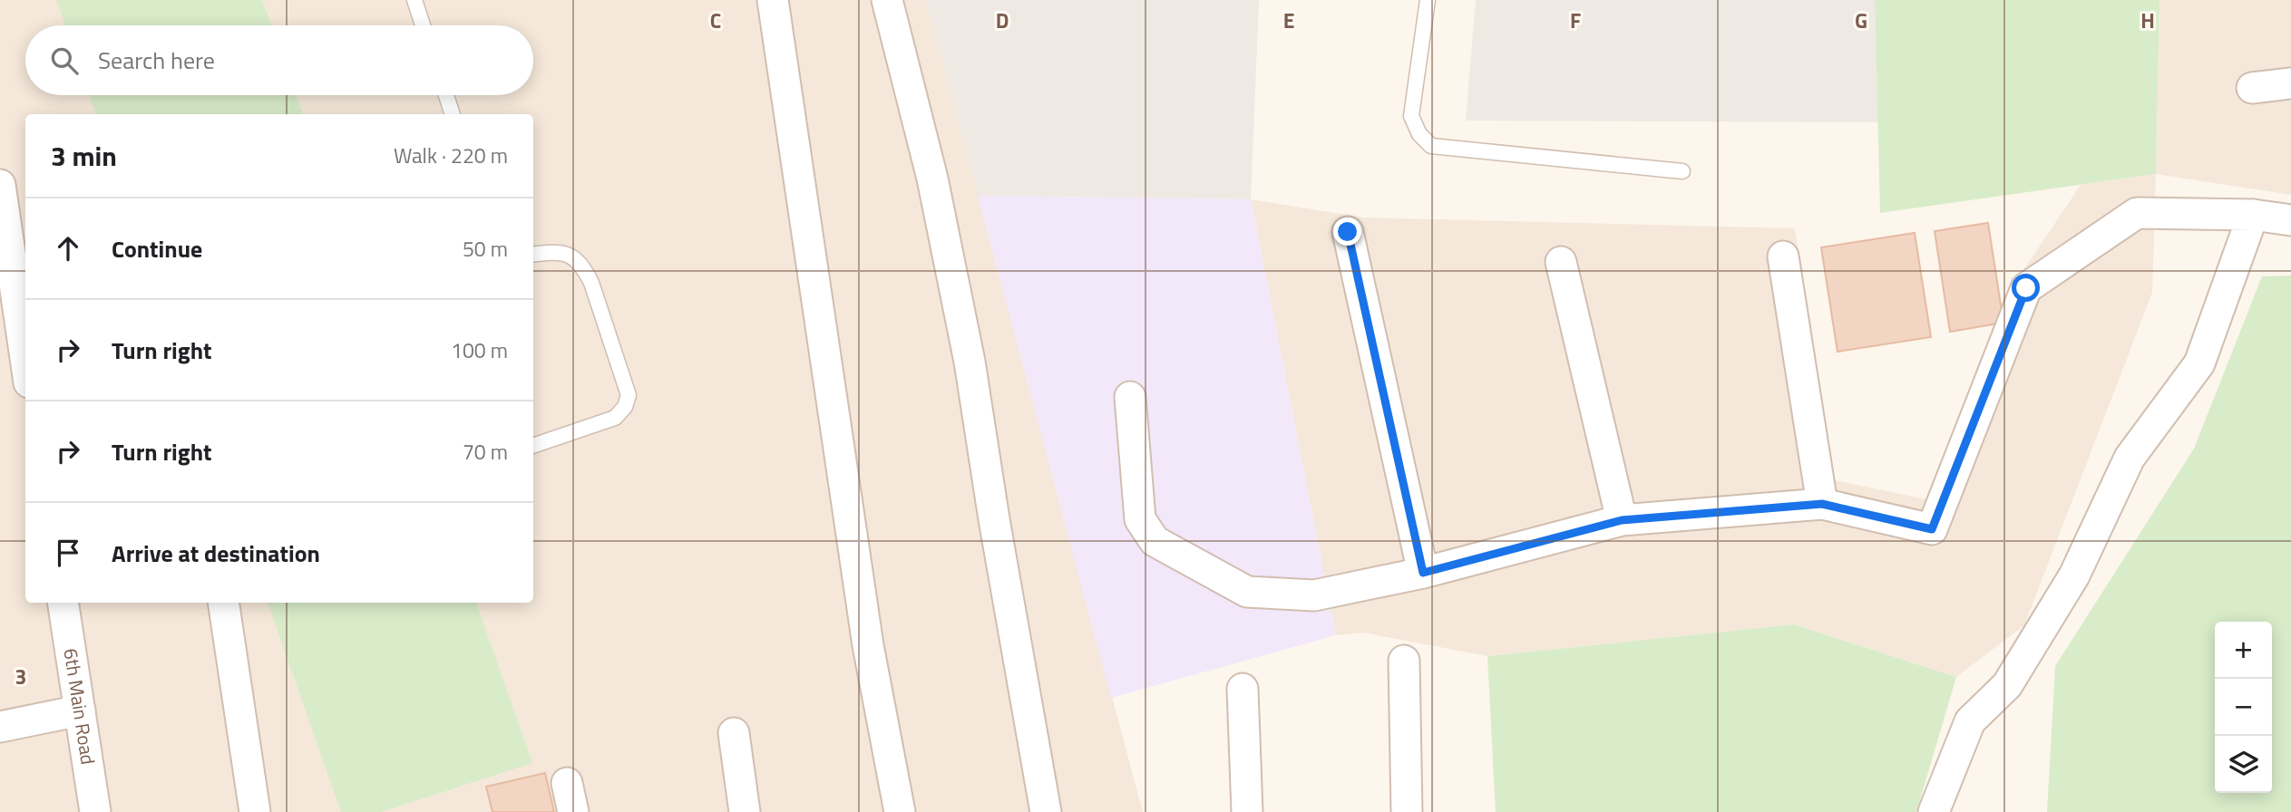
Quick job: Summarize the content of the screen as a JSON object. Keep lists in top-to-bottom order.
{
  "streets": {
    "street": ["6th Main Road"]
  },
  "page": {
    "search": "Search here",
    "heading": ["3 min", "Walk · 220 m"],
    "list": [
      ["Continue", "50 m"],
      ["Turn right", "100 m"],
      ["Turn right", "70 m"],
      "Arrive at destination"
    ],
    "map_buttons": ["+", "−"]
  },
  "grid": {
    "columns": [
      "C",
      "D",
      "E",
      "F",
      "G",
      "H"
    ],
    "rows": ["3"]
  }
}
